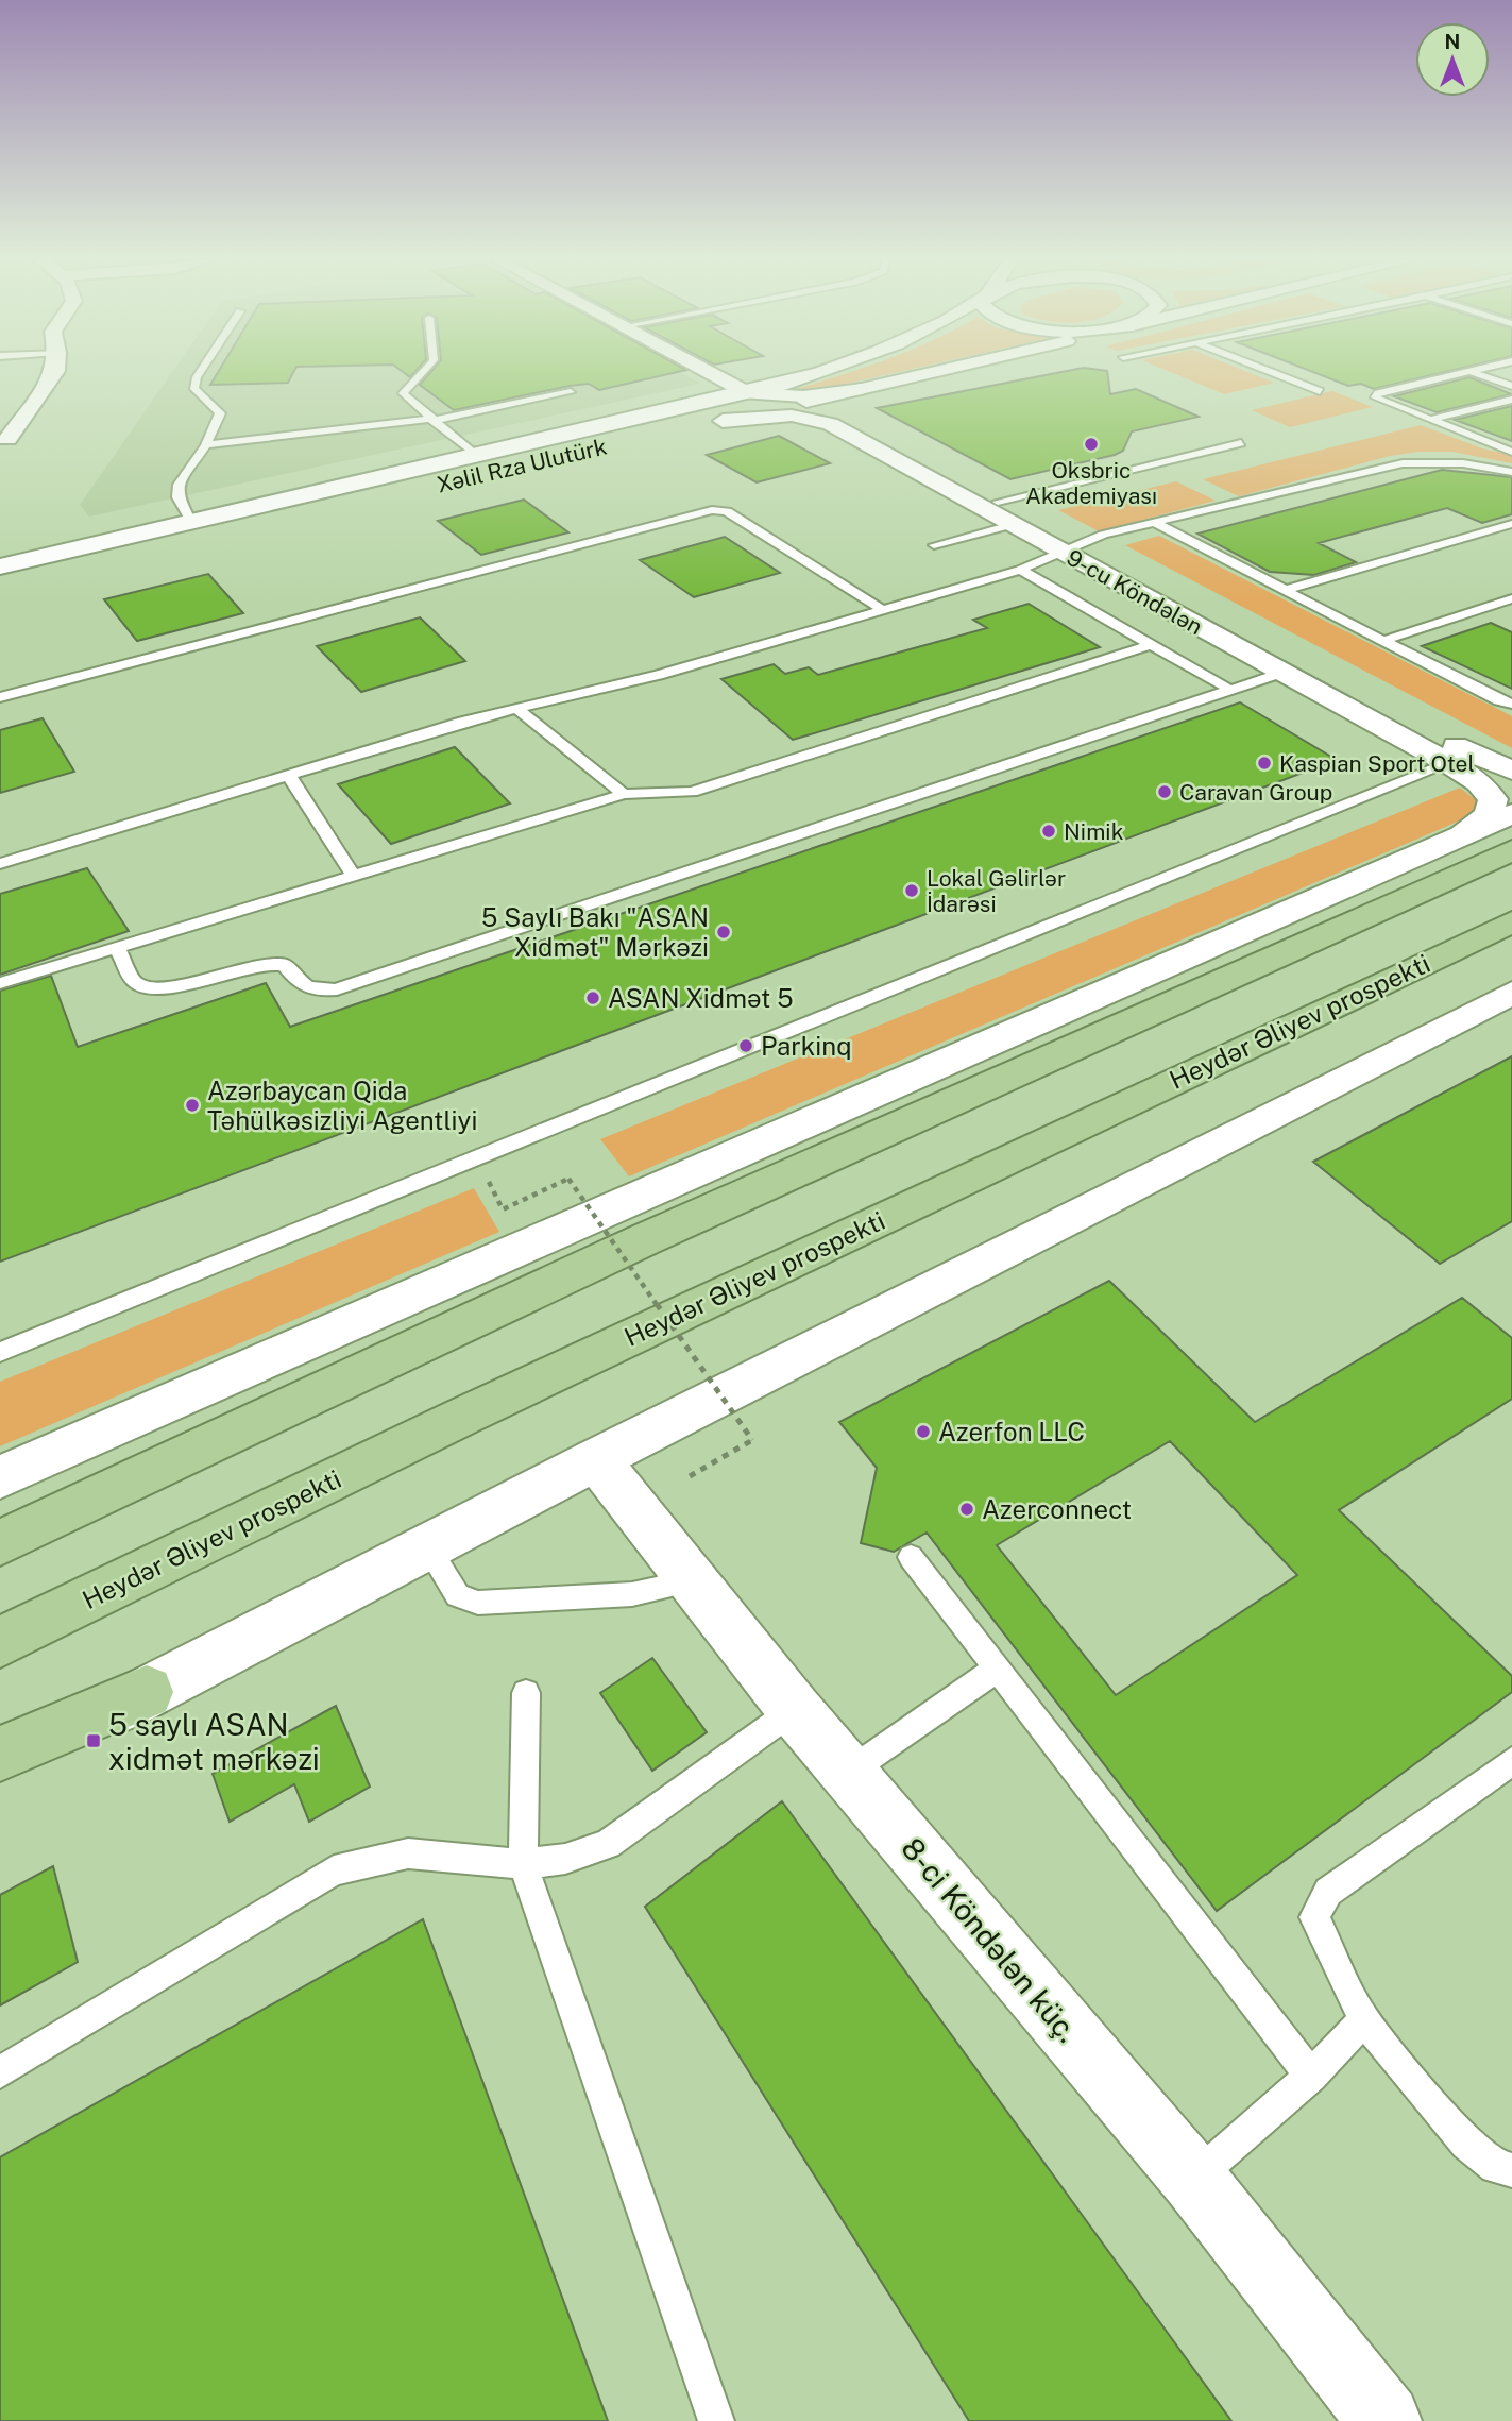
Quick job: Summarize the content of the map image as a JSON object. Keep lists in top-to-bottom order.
{
  "streets": {
    "highway": ["Heydər Əliyev prospekti"],
    "main road": ["Xəlil Rza Ulutürk", "9-cu Köndələn", "8-ci Köndələn küç."]
  },
  "crossings": [
    ["Xəlil Rza Ulutürk", "9-cu Köndələn"]
  ],
  "places": {
    "other": [
      "Oksbric Akademiyası",
      "Kaspian Sport Otel",
      "Caravan Group",
      "Nimik",
      "Lokal Gəlirlər İdarəsi",
      "5 Saylı Bakı \"ASAN Xidmət\" Mərkəzi",
      "ASAN Xidmət 5",
      "Parkinq",
      "Azərbaycan Qida Təhülkəsizliyi Agentliyi",
      "Azerfon LLC",
      "Azerconnect"
    ],
    "transit": ["5 saylı ASAN xidmət mərkəzi"]
  },
  "north": "top"
}
